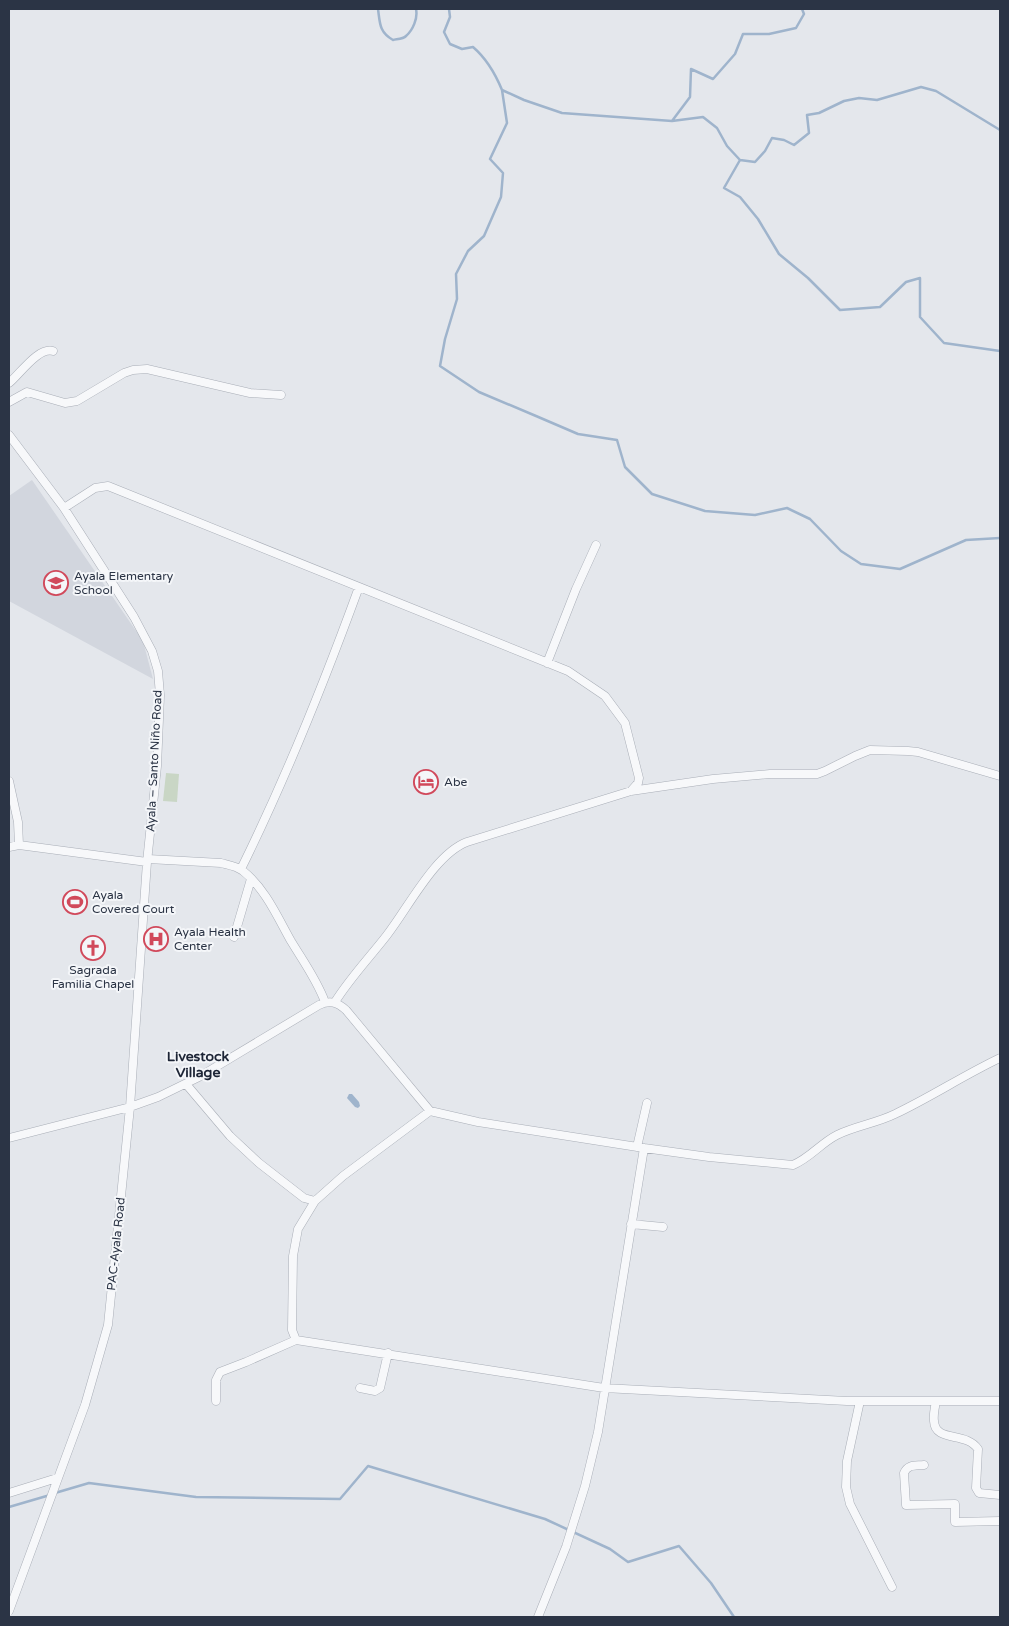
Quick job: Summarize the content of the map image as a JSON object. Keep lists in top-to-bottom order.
{
  "streets": {
    "street": ["Ayala – Santo Niño Road", "PAC-Ayala Road"]
  },
  "crossings": [
    ["Ayala – Santo Niño Road", "PAC-Ayala Road"]
  ],
  "districts": ["Livestock Village"],
  "places": {
    "school or university": ["Ayala Elementary School"],
    "hotel": ["Abe"],
    "sports": ["Ayala Covered Court"],
    "hospital": ["Ayala Health Center"],
    "church": ["Sagrada Familia Chapel"]
  }
}
